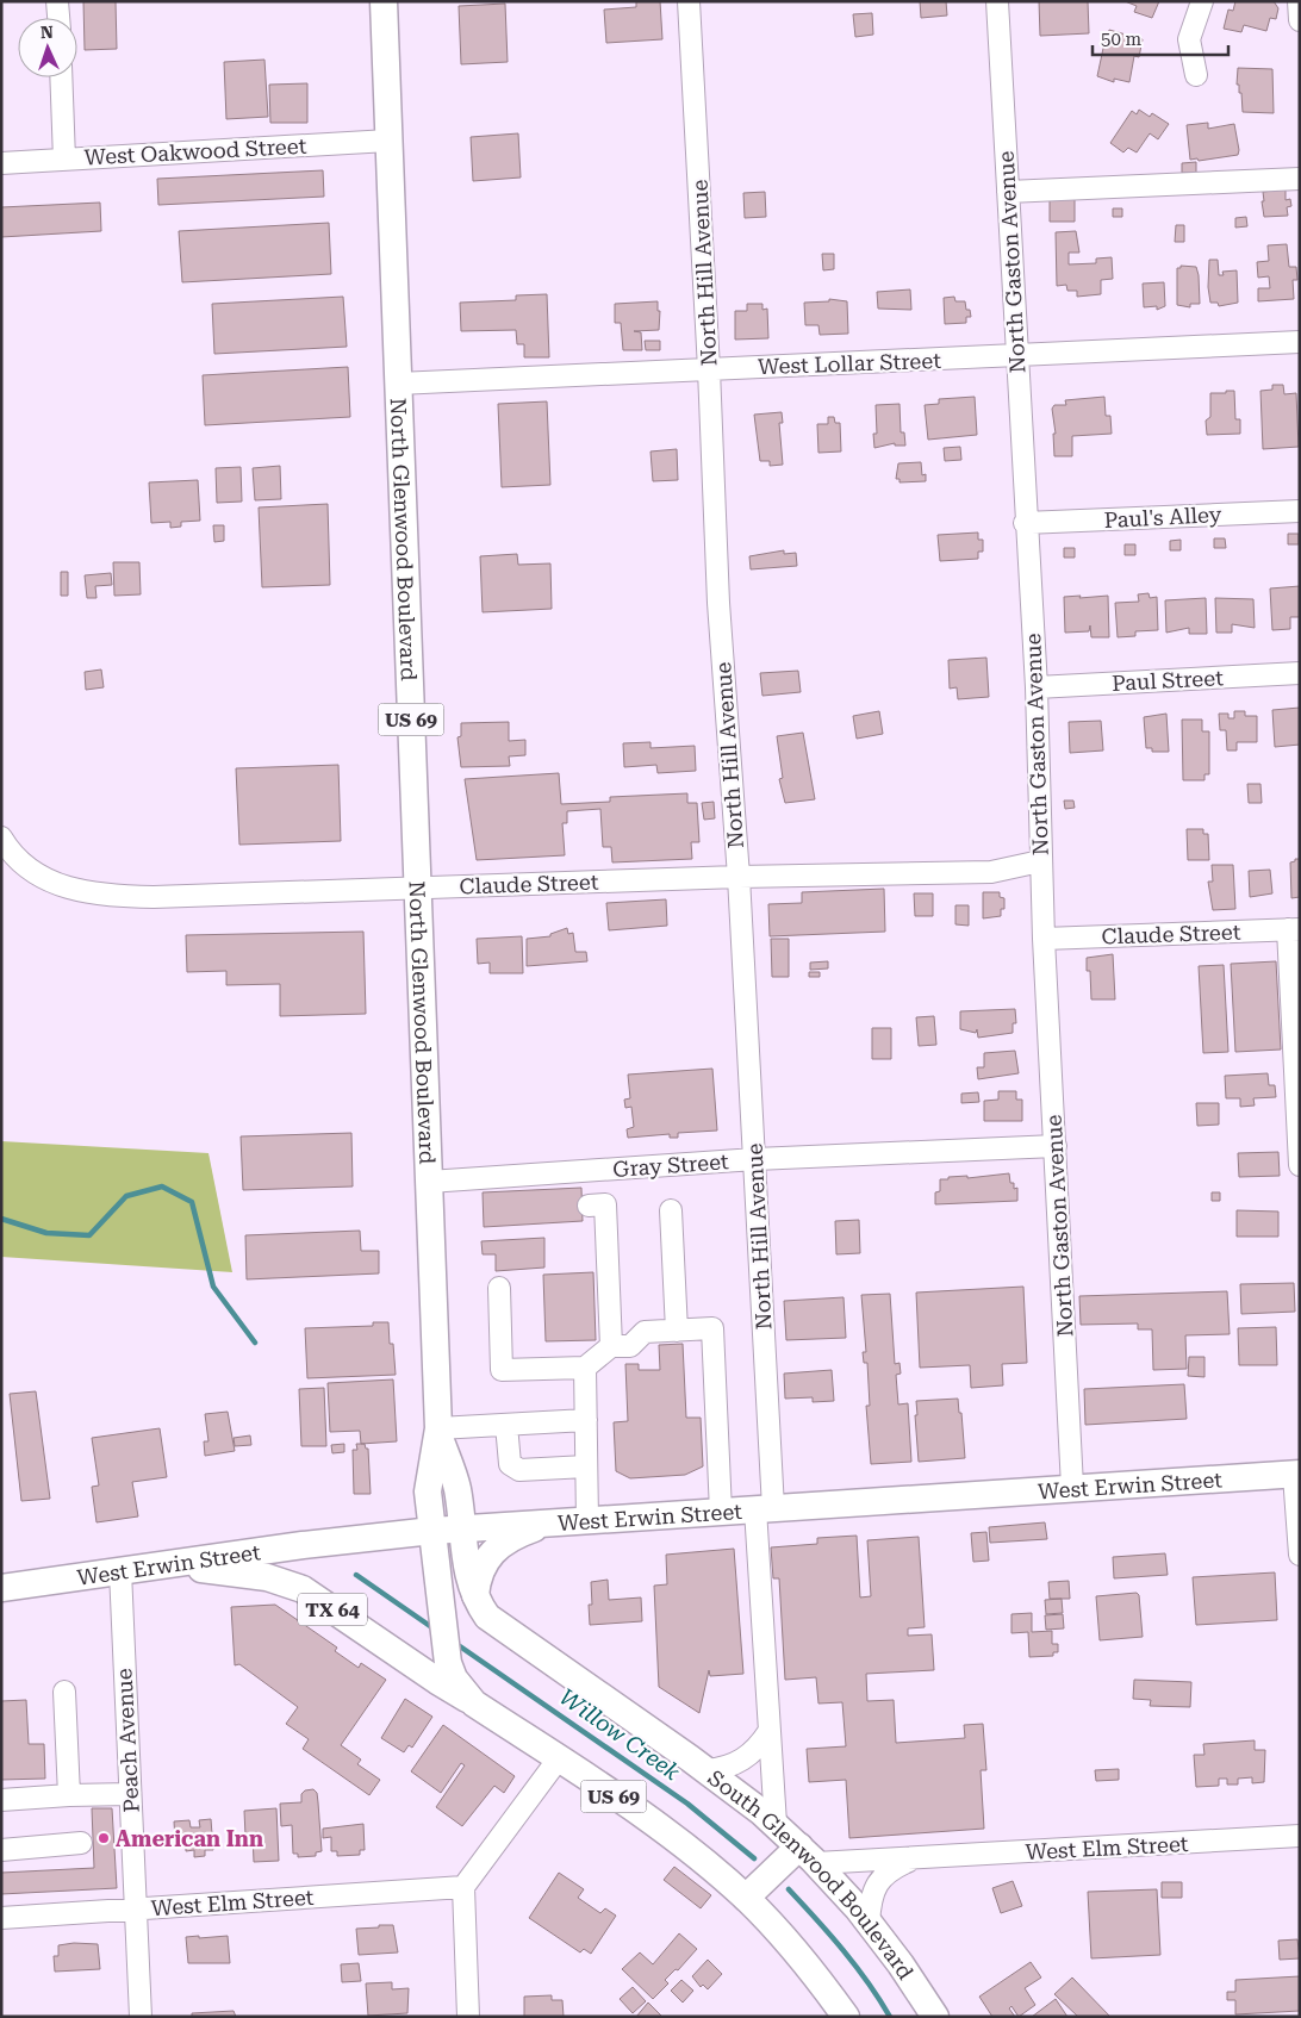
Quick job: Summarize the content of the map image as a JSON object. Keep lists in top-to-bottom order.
{
  "streets": {
    "main road": [
      "North Glenwood Boulevard",
      "US 69",
      "West Erwin Street",
      "TX 64",
      "South Glenwood Boulevard"
    ],
    "street": [
      "West Oakwood Street",
      "North Gaston Avenue",
      "North Hill Avenue",
      "West Lollar Street",
      "Paul's Alley",
      "Paul Street",
      "Claude Street",
      "Gray Street",
      "Peach Avenue",
      "West Elm Street"
    ]
  },
  "crossings": [
    ["West Oakwood Street", "North Glenwood Boulevard"],
    ["North Gaston Avenue", "West Lollar Street"],
    ["North Gaston Avenue", "Paul's Alley"],
    ["North Gaston Avenue", "Paul Street"],
    ["North Gaston Avenue", "Claude Street"],
    ["North Gaston Avenue", "Gray Street"],
    ["North Gaston Avenue", "West Erwin Street"],
    ["North Hill Avenue", "West Lollar Street"],
    ["North Hill Avenue", "Claude Street"],
    ["North Hill Avenue", "Gray Street"],
    ["North Hill Avenue", "West Erwin Street"],
    ["North Hill Avenue", "South Glenwood Boulevard"],
    ["West Lollar Street", "North Glenwood Boulevard"],
    ["North Glenwood Boulevard", "US 69"],
    ["North Glenwood Boulevard", "Claude Street"],
    ["North Glenwood Boulevard", "Gray Street"],
    ["North Glenwood Boulevard", "West Erwin Street"],
    ["North Glenwood Boulevard", "South Glenwood Boulevard"],
    ["US 69", "West Erwin Street"],
    ["US 69", "TX 64"],
    ["West Erwin Street", "TX 64"],
    ["West Erwin Street", "Peach Avenue"],
    ["West Erwin Street", "South Glenwood Boulevard"],
    ["Peach Avenue", "West Elm Street"],
    ["West Elm Street", "South Glenwood Boulevard"]
  ],
  "water": ["Willow Creek"],
  "places": ["American Inn"],
  "scale_bar": "50 m",
  "north": "top"
}
